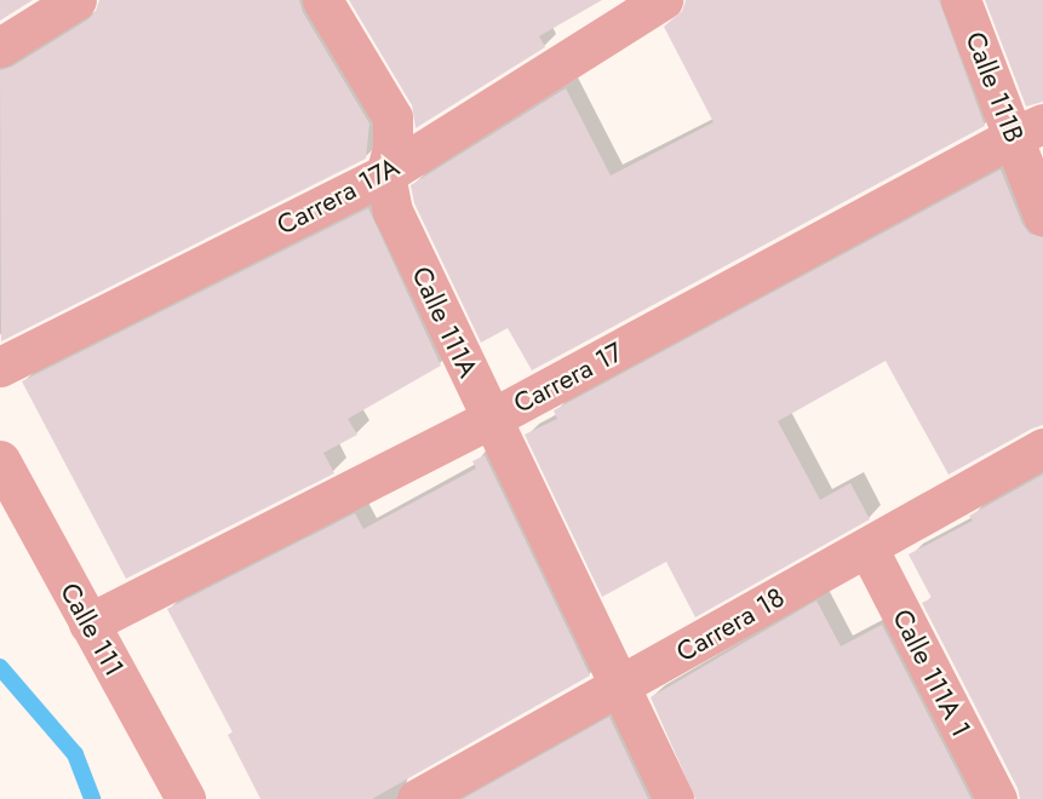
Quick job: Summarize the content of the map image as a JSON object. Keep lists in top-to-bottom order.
{
  "streets": {
    "street": [
      "Calle 111B",
      "Carrera 17A",
      "Calle 111A",
      "Carrera 17",
      "Carrera 18",
      "Calle 111",
      "Calle 111A 1"
    ]
  },
  "crossings": [
    ["Calle 111B", "Carrera 17"],
    ["Carrera 17A", "Calle 111A"],
    ["Calle 111A", "Carrera 17"],
    ["Calle 111A", "Carrera 18"],
    ["Carrera 17", "Calle 111"],
    ["Carrera 18", "Calle 111A 1"]
  ]
}
